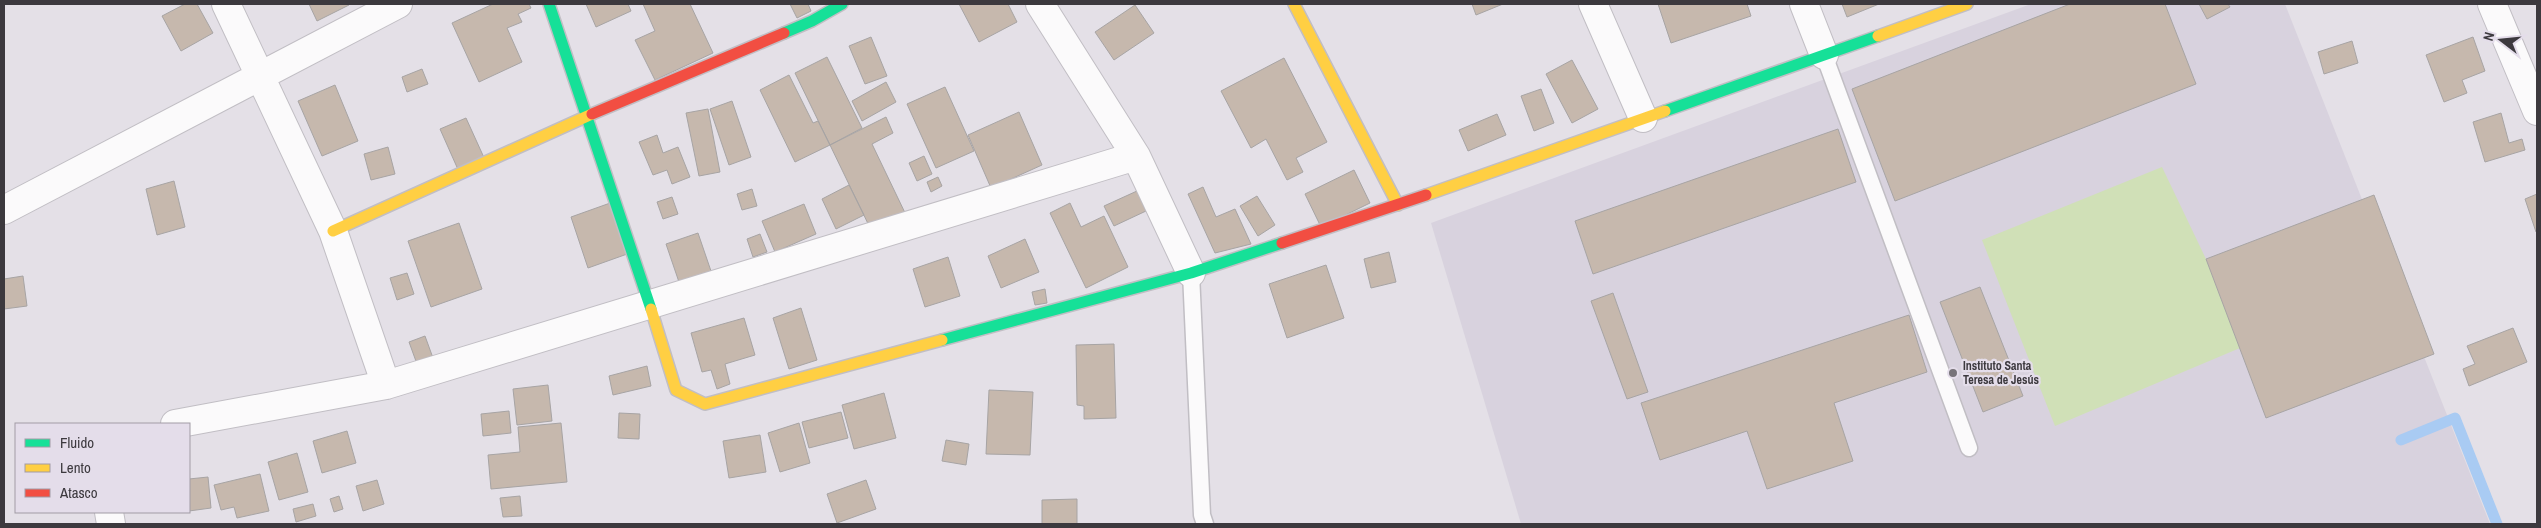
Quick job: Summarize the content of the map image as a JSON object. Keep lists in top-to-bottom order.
{
  "places": ["Instituto Santa Teresa de Jesús"],
  "legend": ["Fluido", "Lento", "Atasco"],
  "north": "left"
}
